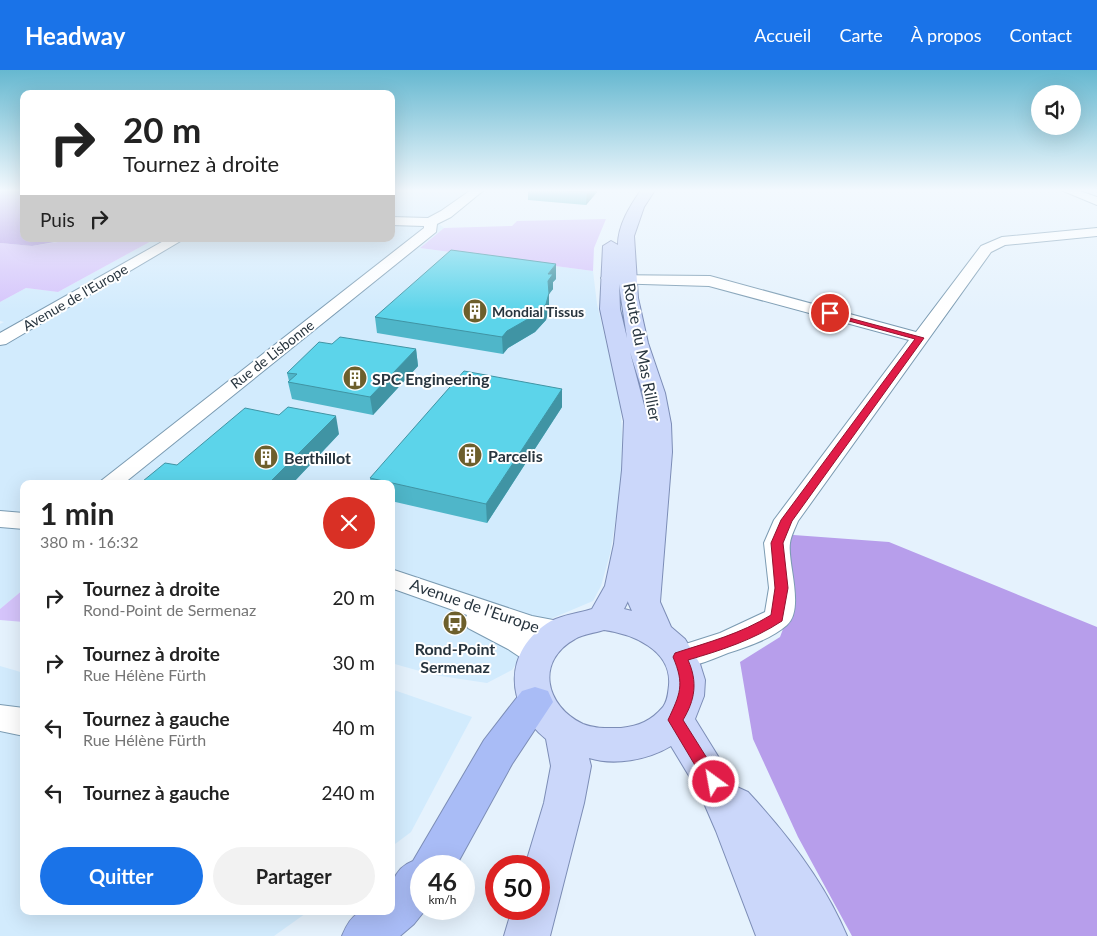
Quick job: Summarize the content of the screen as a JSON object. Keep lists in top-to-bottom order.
{
  "streets": {
    "main road": ["Route du Mas Rillier"],
    "street": ["Avenue de l'Europe", "Rue de Lisbonne"]
  },
  "crossings": [
    ["Avenue de l'Europe", "Route du Mas Rillier"]
  ],
  "places": {
    "building": [
      "Mondial Tissus",
      "SPC Engineering",
      "Parcelis",
      "Berthillot"
    ],
    "bus stop": ["Rond-Point Sermenaz"]
  },
  "page": {
    "header": "Headway",
    "nav": [
      "Accueil",
      "Carte",
      "À propos",
      "Contact"
    ],
    "turn": ["20 m", "Tournez à droite"],
    "then": "Puis",
    "heading": ["1 min", "380 m · 16:32"],
    "list": [
      {
        "name": "Tournez à droite",
        "note": "Rond-Point de Sermenaz",
        "value": "20 m"
      },
      {
        "name": "Tournez à droite",
        "note": "Rue Hélène Fürth",
        "value": "30 m"
      },
      {
        "name": "Tournez à gauche",
        "note": "Rue Hélène Fürth",
        "value": "40 m"
      },
      {
        "name": "Tournez à gauche",
        "value": "240 m"
      }
    ],
    "buttons": ["Quitter", "Partager"],
    "speed": "46 km/h",
    "limit": "50"
  }
}
